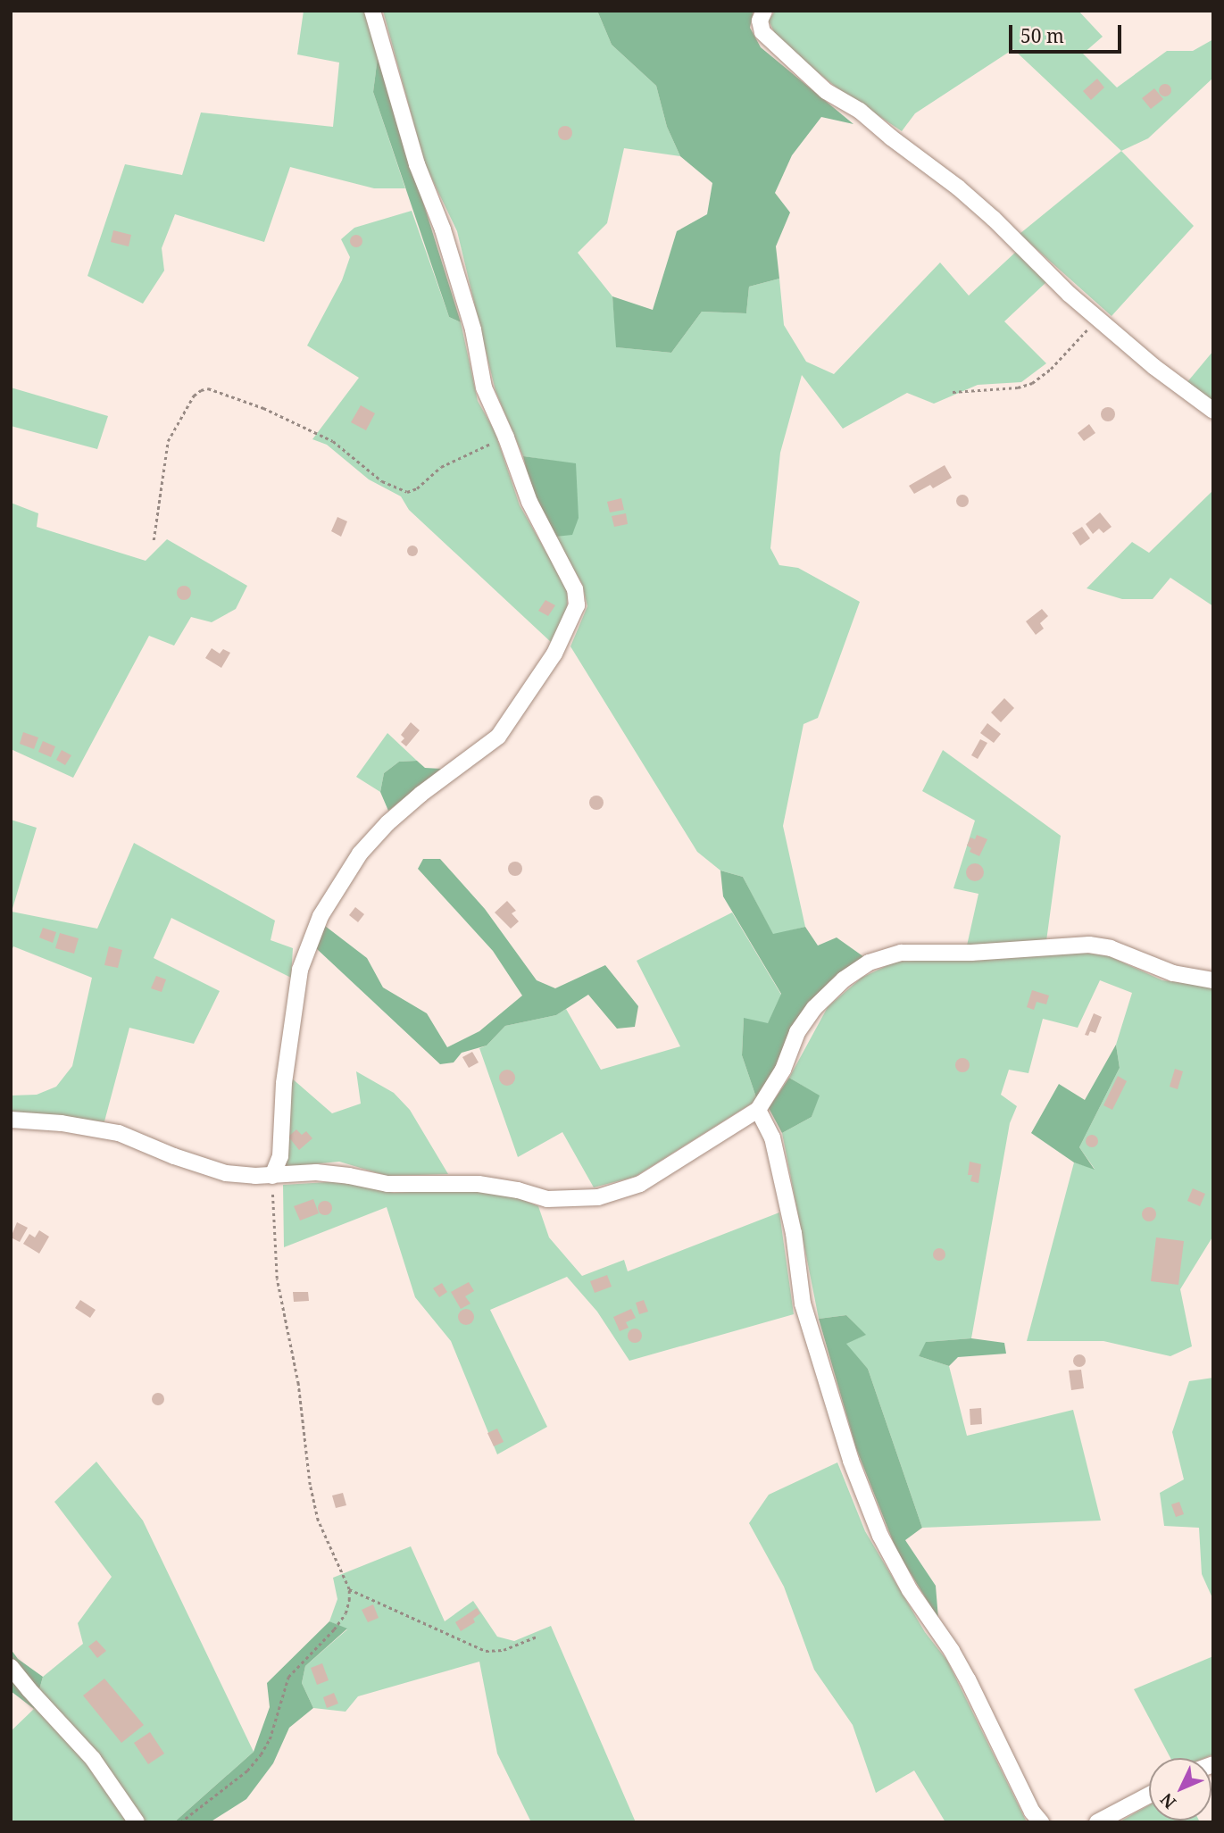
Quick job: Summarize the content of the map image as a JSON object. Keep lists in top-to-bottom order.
{
  "scale_bar": "50 m",
  "north": "bottom left"
}
